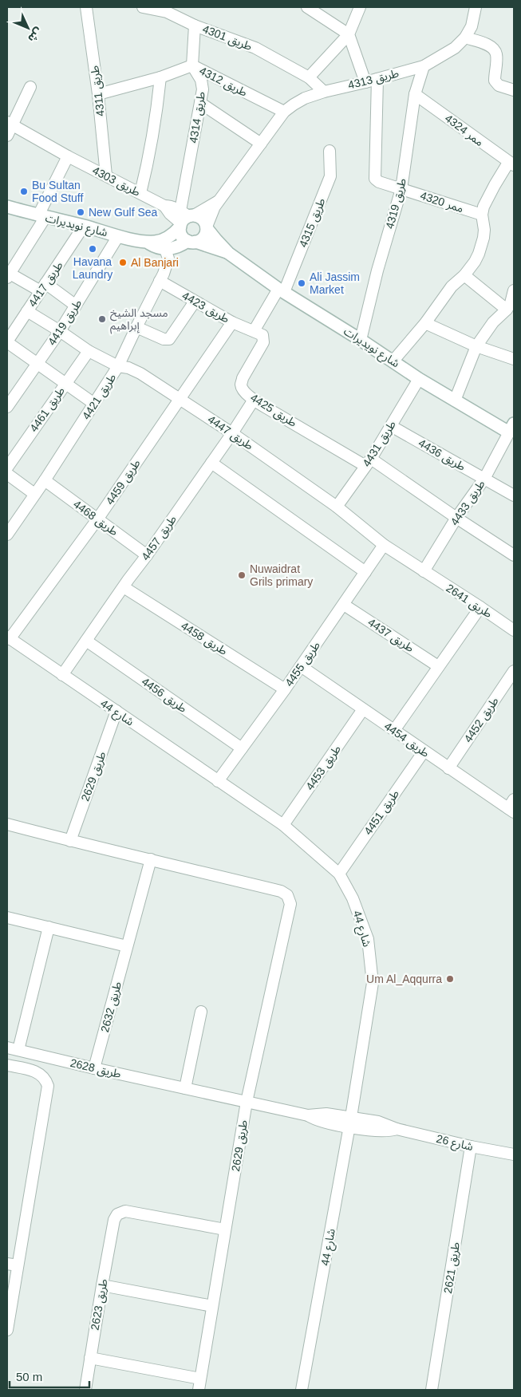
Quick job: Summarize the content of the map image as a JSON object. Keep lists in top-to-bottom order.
{
  "streets": {
    "street": [
      "طريق 4301",
      "طريق 4313",
      "طريق 4312",
      "طريق 4311",
      "طريق 4314",
      "ممر 4324",
      "طريق 4303",
      "ممر 4320",
      "طريق 4319",
      "طريق 4315",
      "شارع نويديرات",
      "طريق 4417",
      "طريق 4423",
      "طريق 4419",
      "طريق 4421",
      "طريق 4461",
      "طريق 4425",
      "طريق 4447",
      "طريق 4431",
      "طريق 4436",
      "طريق 4459",
      "طريق 4433",
      "طريق 4468",
      "طريق 4457",
      "طريق 2641",
      "طريق 4437",
      "طريق 4458",
      "طريق 4455",
      "طريق 4456",
      "شارع 44",
      "طريق 4452",
      "طريق 4454",
      "طريق 4453",
      "طريق 2629",
      "طريق 4451",
      "طريق 2632",
      "طريق 2628",
      "شارع 26",
      "طريق 2621",
      "طريق 2623"
    ]
  },
  "crossings": [
    ["طريق 4301", "طريق 4313"],
    ["طريق 4313", "طريق 4312"],
    ["طريق 4313", "طريق 4314"],
    ["طريق 4313", "طريق 4303"],
    ["طريق 4313", "طريق 4319"],
    ["طريق 4313", "شارع نويديرات"],
    ["طريق 4312", "طريق 4311"],
    ["طريق 4312", "طريق 4314"],
    ["طريق 4311", "طريق 4303"],
    ["طريق 4314", "طريق 4303"],
    ["طريق 4314", "شارع نويديرات"],
    ["ممر 4324", "طريق 4319"],
    ["طريق 4303", "شارع نويديرات"],
    ["ممر 4320", "طريق 4319"],
    ["طريق 4319", "شارع نويديرات"],
    ["طريق 4315", "شارع نويديرات"],
    ["طريق 4315", "طريق 4423"],
    ["طريق 4315", "طريق 4425"],
    ["شارع نويديرات", "طريق 4417"],
    ["شارع نويديرات", "طريق 4419"],
    ["شارع نويديرات", "طريق 4421"],
    ["شارع نويديرات", "طريق 4431"],
    ["شارع نويديرات", "طريق 4433"],
    ["طريق 4417", "طريق 4447"],
    ["طريق 4423", "طريق 4421"],
    ["طريق 4423", "طريق 4425"],
    ["طريق 4423", "طريق 4459"],
    ["طريق 4419", "طريق 4447"],
    ["طريق 4421", "طريق 4447"],
    ["طريق 4421", "طريق 4468"],
    ["طريق 4461", "طريق 4447"],
    ["طريق 4425", "طريق 4431"],
    ["طريق 4425", "طريق 4433"],
    ["طريق 4425", "طريق 4457"],
    ["طريق 4447", "طريق 4431"],
    ["طريق 4447", "طريق 4459"],
    ["طريق 4447", "طريق 4433"],
    ["طريق 4447", "طريق 4457"],
    ["طريق 4447", "طريق 2641"],
    ["طريق 4447", "طريق 4455"],
    ["طريق 4431", "طريق 4436"],
    ["طريق 4436", "طريق 4433"],
    ["طريق 4459", "طريق 4468"],
    ["طريق 4459", "شارع 44"],
    ["طريق 4433", "طريق 2641"],
    ["طريق 4468", "طريق 4457"],
    ["طريق 4457", "طريق 4458"],
    ["طريق 4457", "طريق 4456"],
    ["طريق 4457", "شارع 44"],
    ["طريق 4437", "طريق 4455"],
    ["طريق 4458", "طريق 4455"],
    ["طريق 4455", "طريق 4456"],
    ["طريق 4455", "شارع 44"],
    ["طريق 4455", "طريق 4454"],
    ["شارع 44", "طريق 4453"],
    ["شارع 44", "طريق 2629"],
    ["شارع 44", "طريق 4451"],
    ["شارع 44", "طريق 2628"],
    ["شارع 44", "شارع 26"],
    ["طريق 4452", "طريق 4454"],
    ["طريق 4454", "طريق 4453"],
    ["طريق 4454", "طريق 4451"],
    ["طريق 2629", "طريق 2632"],
    ["طريق 2629", "طريق 2628"],
    ["طريق 2629", "طريق 2623"],
    ["طريق 2632", "طريق 2628"],
    ["طريق 2628", "شارع 26"],
    ["شارع 26", "طريق 2621"]
  ],
  "places": [
    "Bu Sultan Food Stuff",
    "New Gulf Sea",
    "Havana Laundry",
    "Al Banjari",
    "Ali Jassim Market",
    "مسجد الشيخ إبراهيم",
    "Nuwaidrat Grils primary",
    "Um Al_Aqqurra"
  ],
  "scale_bar": "50 m",
  "north": "bottom right"
}
